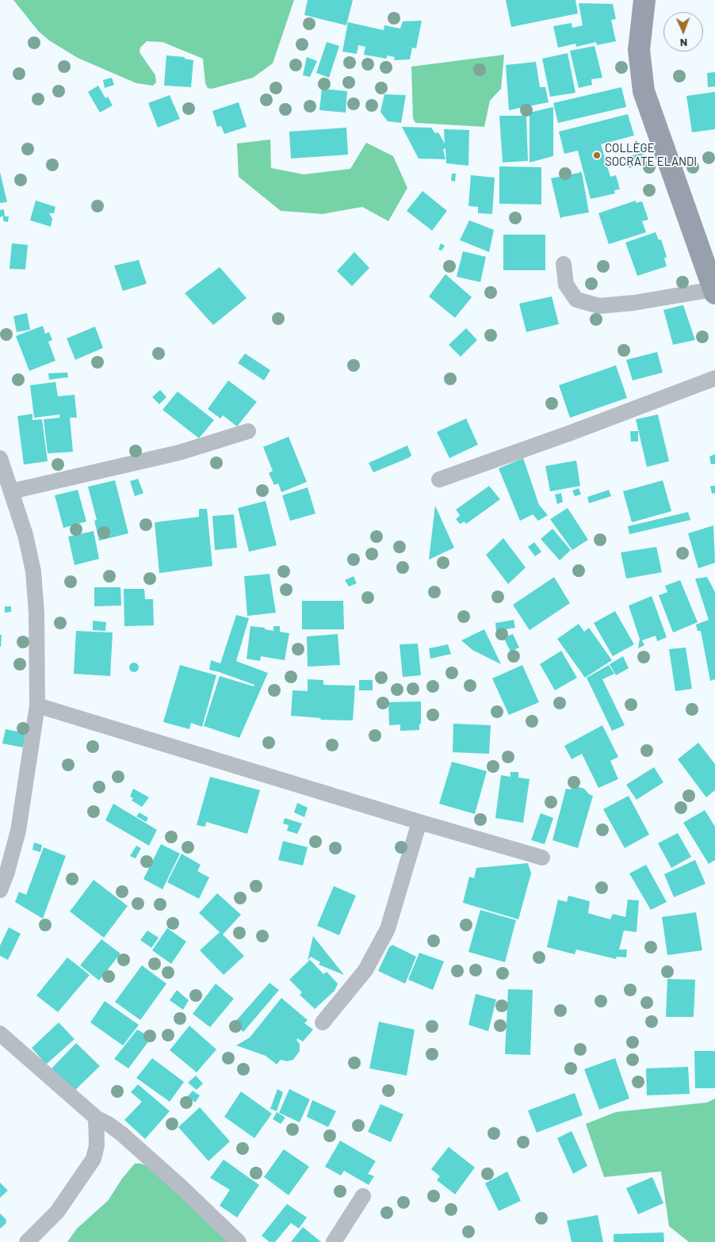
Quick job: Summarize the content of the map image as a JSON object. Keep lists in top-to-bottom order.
{
  "places": ["COLLÈGE SOCRATE ELANDI"],
  "north": "bottom"
}
